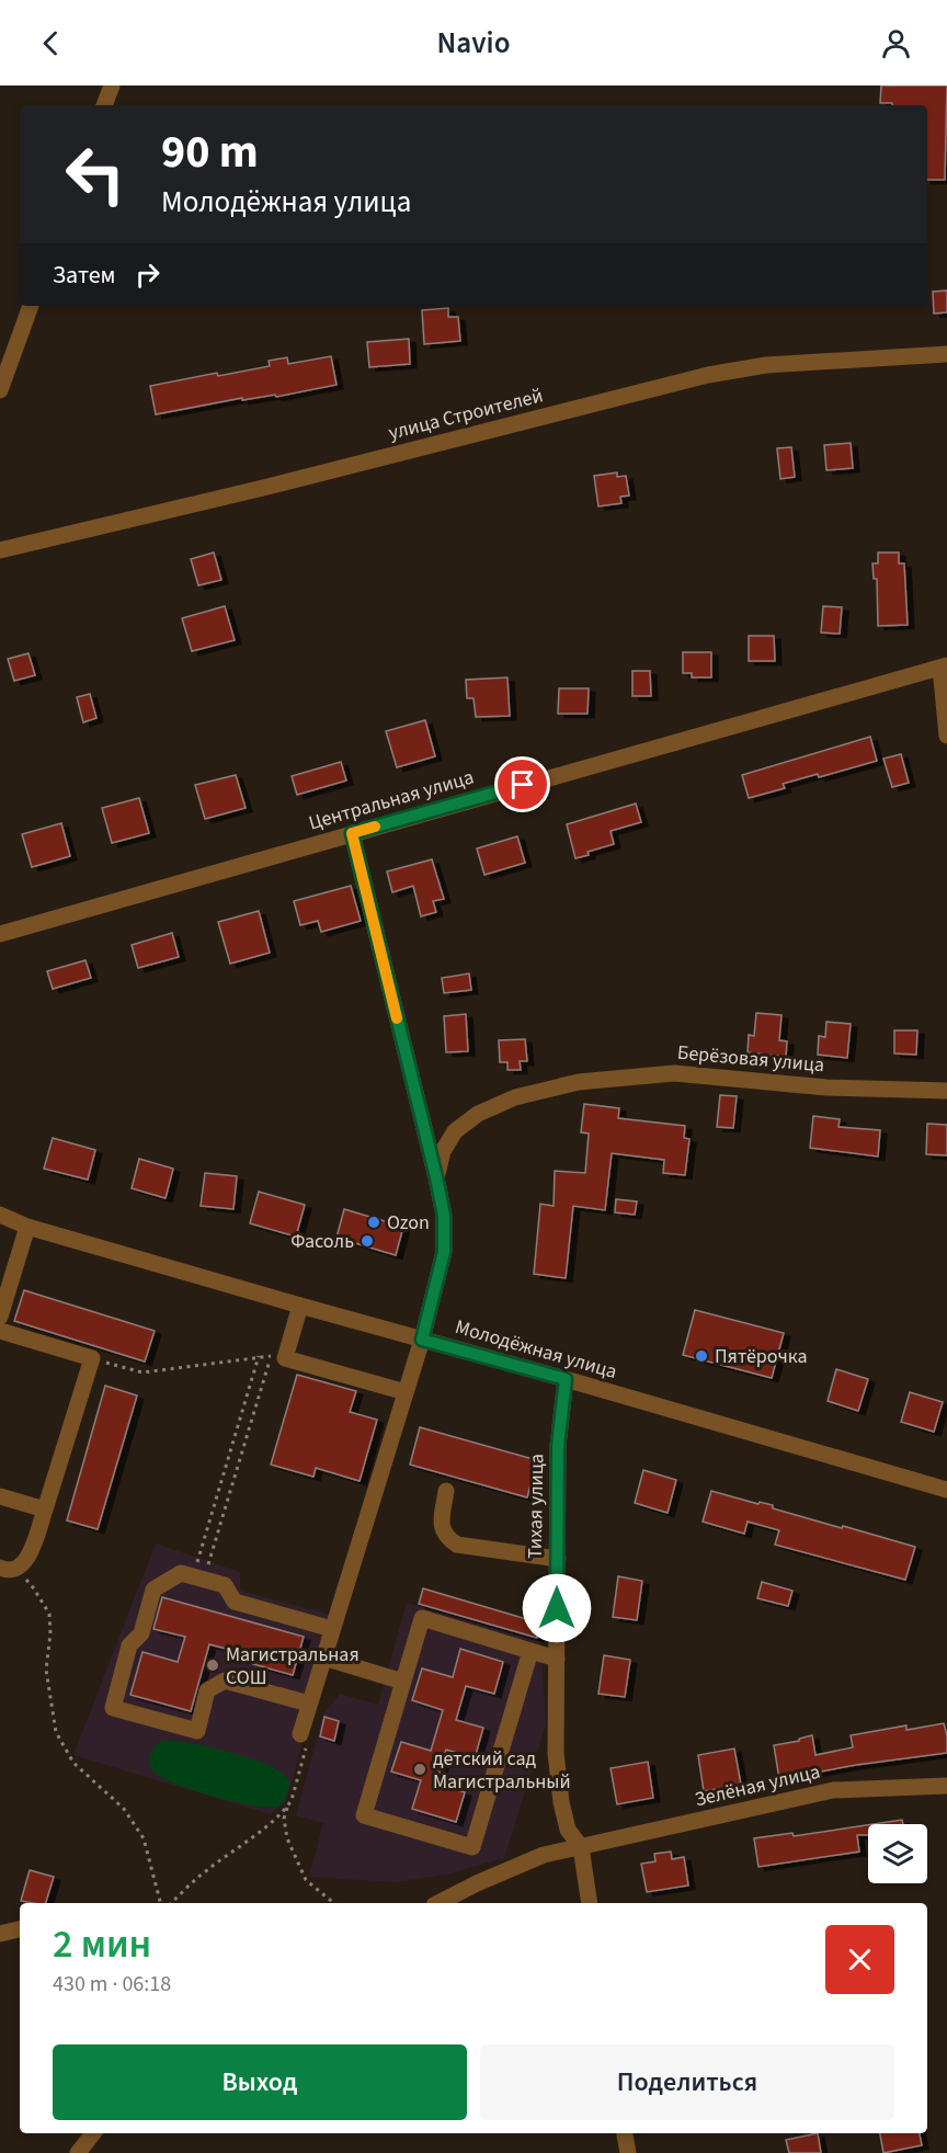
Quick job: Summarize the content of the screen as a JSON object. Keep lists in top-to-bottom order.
{
  "streets": {
    "street": [
      "улица Строителей",
      "Центральная улица",
      "Берёзовая улица",
      "Молодёжная улица",
      "Тихая улица",
      "Зелёная улица"
    ]
  },
  "crossings": [
    ["Молодёжная улица", "Тихая улица"],
    ["Тихая улица", "Зелёная улица"]
  ],
  "places": [
    "Ozon",
    "Фасоль",
    "Пятёрочка",
    "Магистральная СОШ",
    "детский сад Магистральный"
  ],
  "page": {
    "header": "Navio",
    "turn": ["90 m", "Молодёжная улица"],
    "then": "Затем",
    "heading": ["2 мин", "430 m · 06:18"],
    "buttons": ["Выход", "Поделиться"]
  }
}
